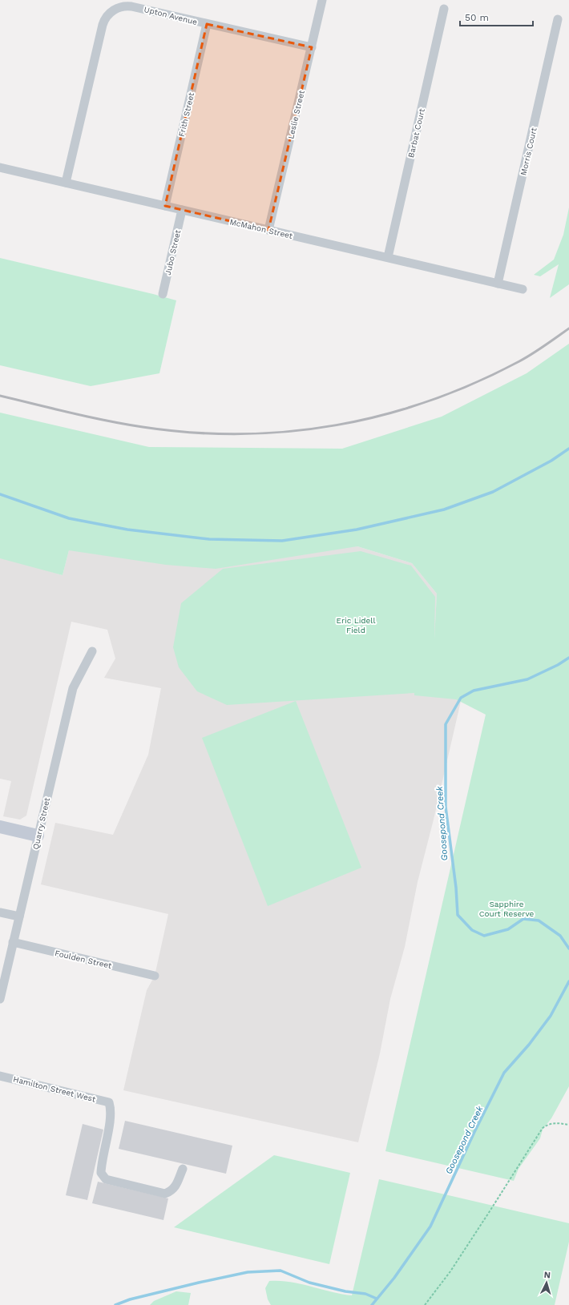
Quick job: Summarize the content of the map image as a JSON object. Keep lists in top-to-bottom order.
{
  "streets": {
    "street": [
      "Upton Avenue",
      "Frith Street",
      "Leslie Street",
      "Barbat Court",
      "Morris Court",
      "McMahon Street",
      "Jubo Street",
      "Quarry Street",
      "Foulden Street",
      "Hamilton Street West"
    ]
  },
  "crossings": [
    ["Upton Avenue", "Frith Street"],
    ["Upton Avenue", "Leslie Street"],
    ["Upton Avenue", "McMahon Street"],
    ["Frith Street", "McMahon Street"],
    ["Leslie Street", "McMahon Street"],
    ["Barbat Court", "McMahon Street"],
    ["Morris Court", "McMahon Street"],
    ["McMahon Street", "Jubo Street"],
    ["Quarry Street", "Foulden Street"]
  ],
  "water": ["Goosepond Creek"],
  "parks": ["Eric Lidell Field", "Sapphire Court Reserve"],
  "scale_bar": "50 m",
  "north": "top"
}
